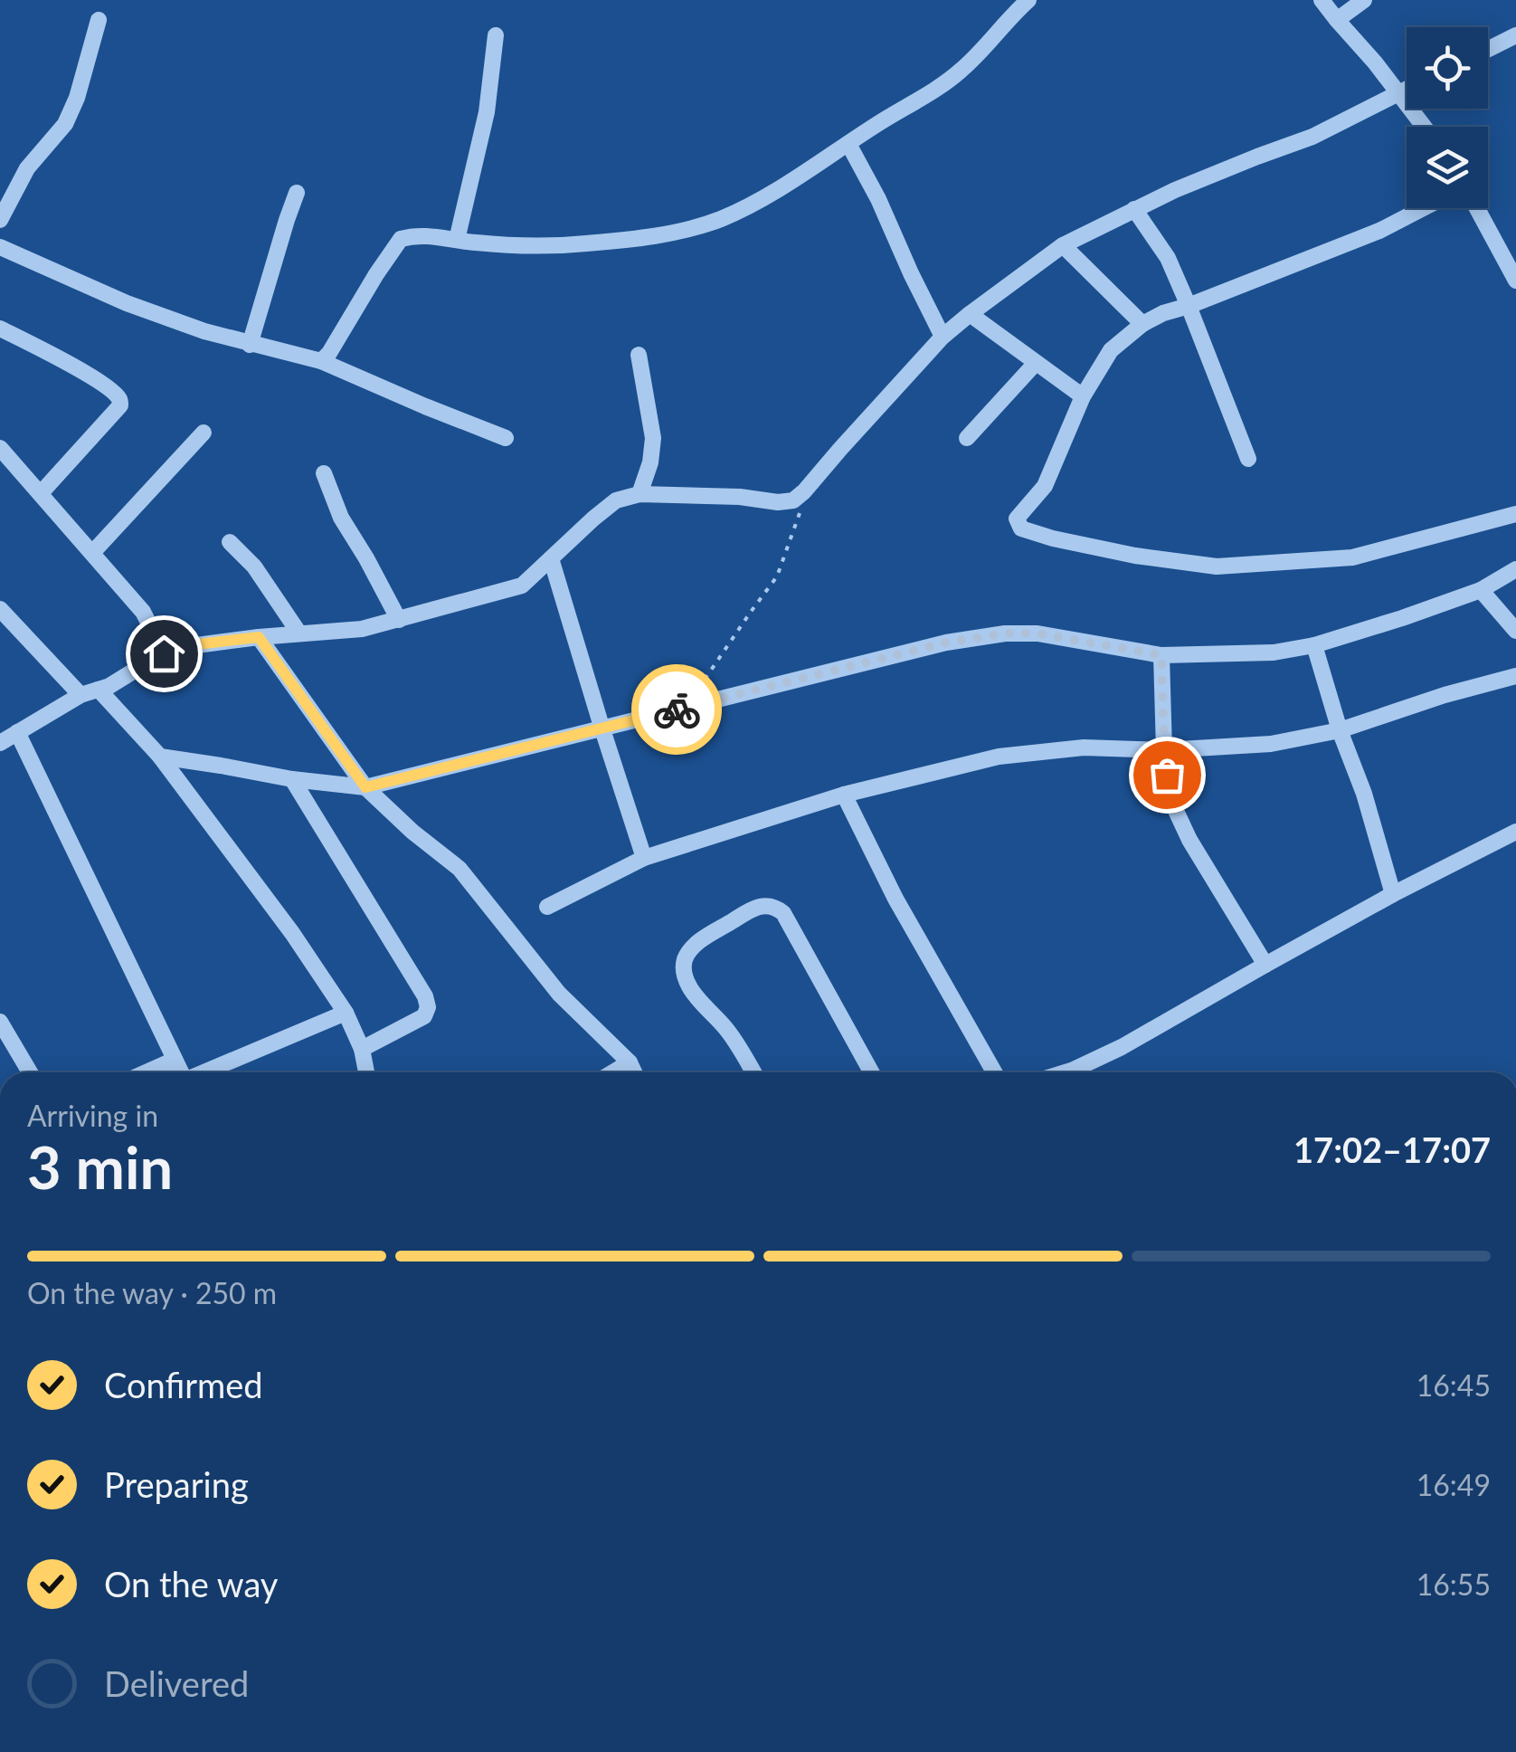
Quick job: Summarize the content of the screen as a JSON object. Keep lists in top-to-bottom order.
{
  "page": {
    "heading": ["3 min", "Arriving in", "17:02–17:07"],
    "bar": "On the way · 250 m",
    "list": [
      ["Confirmed", "16:45"],
      ["Preparing", "16:49"],
      ["On the way", "16:55"],
      "Delivered"
    ]
  }
}
